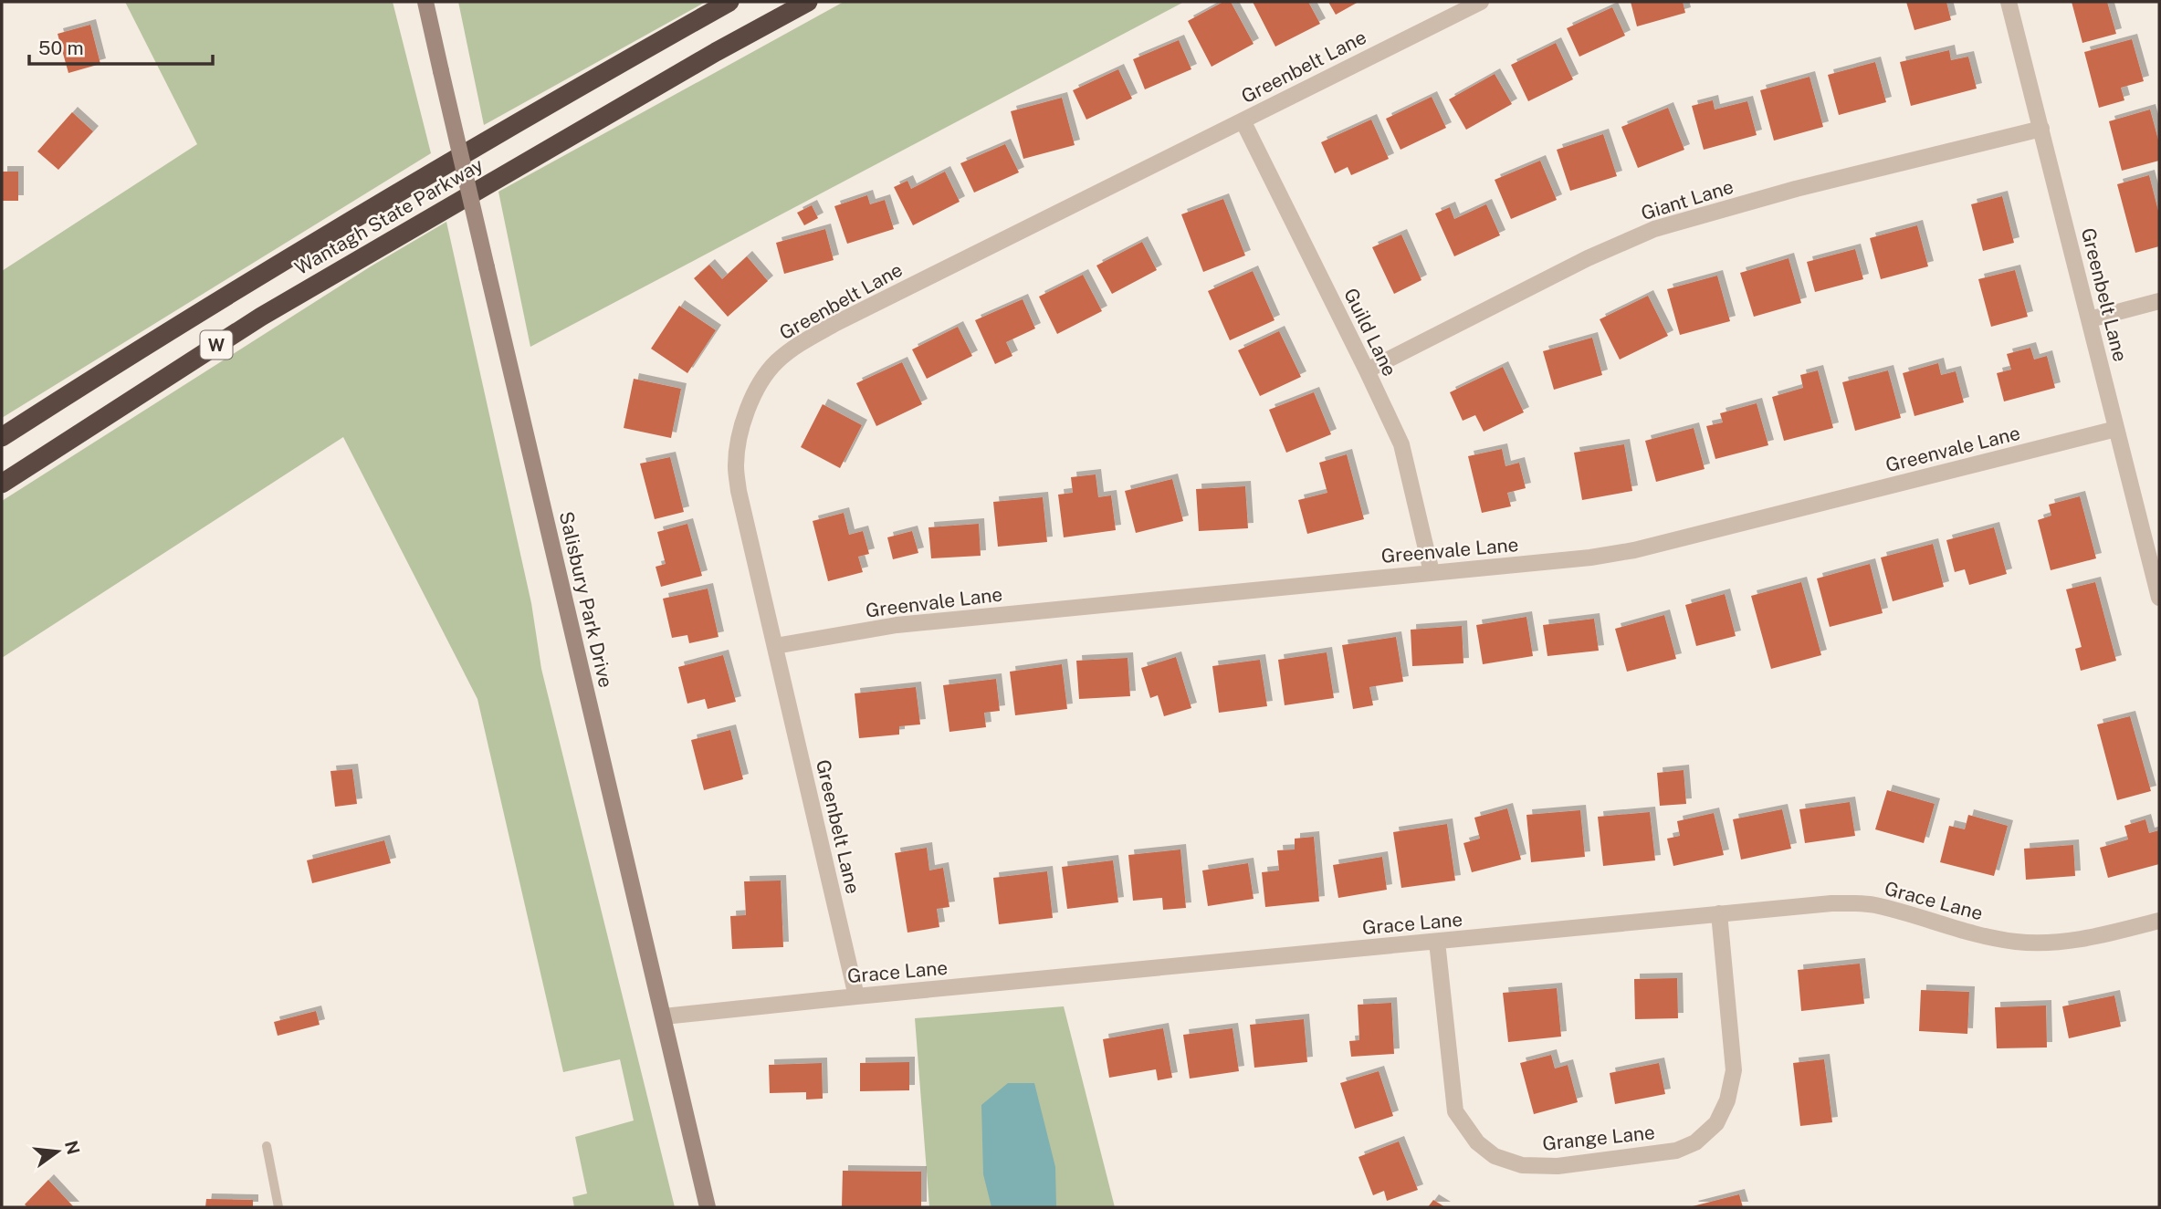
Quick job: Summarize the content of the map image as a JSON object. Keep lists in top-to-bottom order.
{
  "streets": {
    "highway": ["Wantagh State Parkway", "W"],
    "main road": ["Salisbury Park Drive"],
    "street": [
      "Greenbelt Lane",
      "Giant Lane",
      "Guild Lane",
      "Greenvale Lane",
      "Grace Lane",
      "Grange Lane"
    ]
  },
  "crossings": [
    ["Greenbelt Lane", "Giant Lane"],
    ["Greenbelt Lane", "Guild Lane"],
    ["Greenbelt Lane", "Greenvale Lane"],
    ["Greenbelt Lane", "Grace Lane"],
    ["Giant Lane", "Guild Lane"],
    ["Guild Lane", "Greenvale Lane"],
    ["Salisbury Park Drive", "Grace Lane"],
    ["Grace Lane", "Grange Lane"]
  ],
  "scale_bar": "50 m",
  "north": "right"
}
